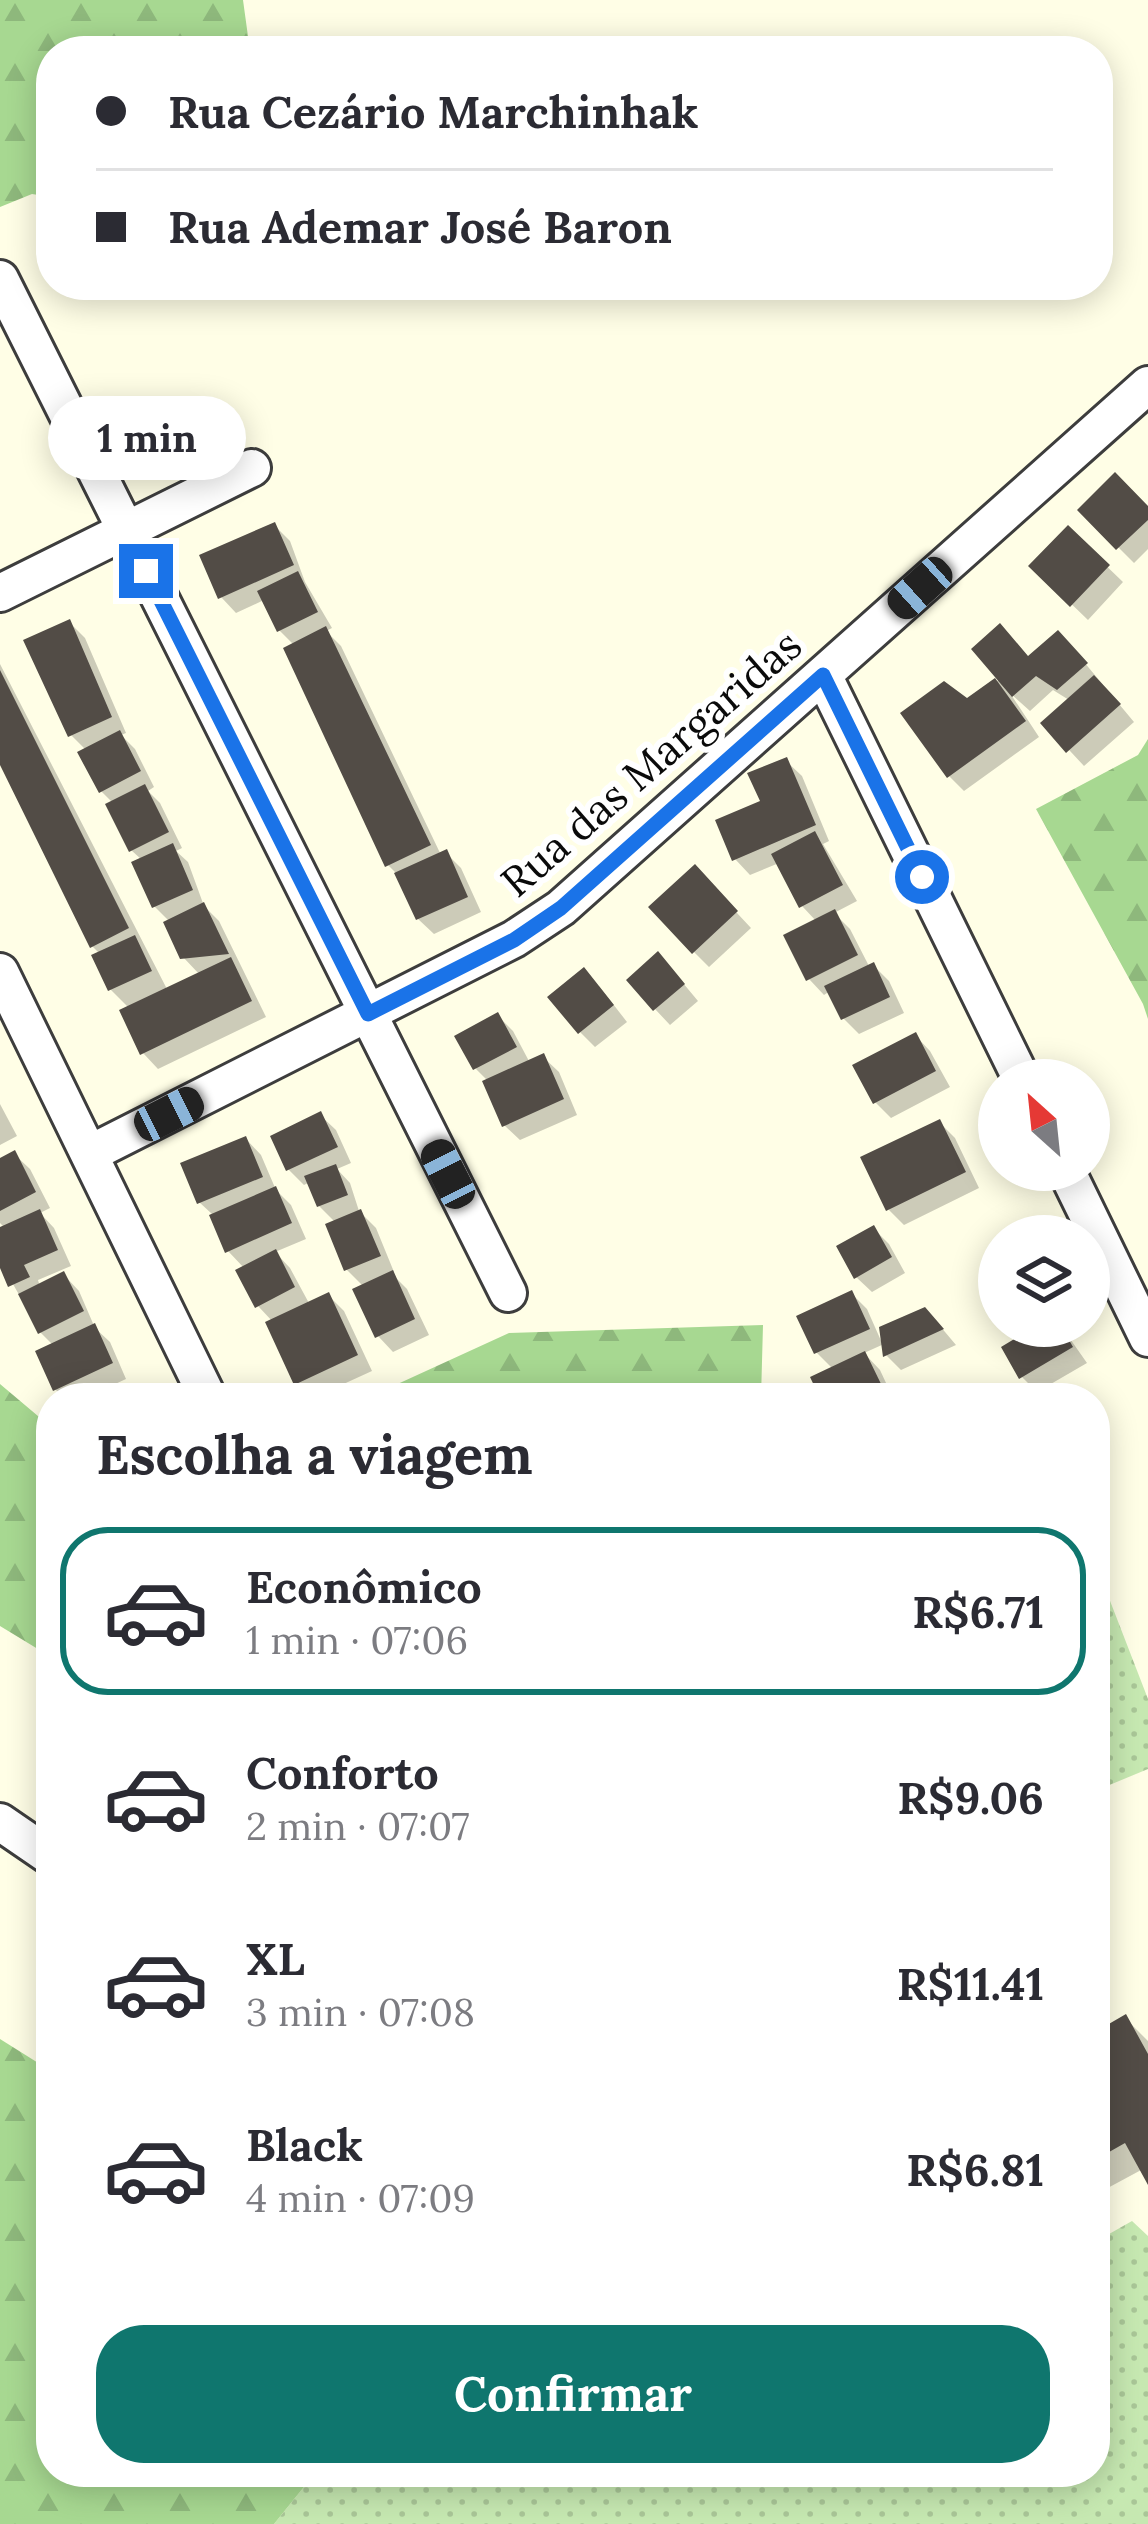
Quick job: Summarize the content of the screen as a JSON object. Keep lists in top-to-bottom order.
{
  "streets": {
    "street": ["Rua das Margaridas"]
  },
  "north": "top left",
  "page": {
    "banner": ["Rua Cezário Marchinhak", "Rua Ademar José Baron"],
    "bubble": "1 min",
    "heading": "Escolha a viagem",
    "list": [
      {
        "name": "Econômico",
        "note": "1 min · 07:06",
        "value": "R$6.71"
      },
      {
        "name": "Conforto",
        "note": "2 min · 07:07",
        "value": "R$9.06"
      },
      {
        "name": "XL",
        "note": "3 min · 07:08",
        "value": "R$11.41"
      },
      {
        "name": "Black",
        "note": "4 min · 07:09",
        "value": "R$6.81"
      }
    ],
    "buttons": "Confirmar"
  }
}
